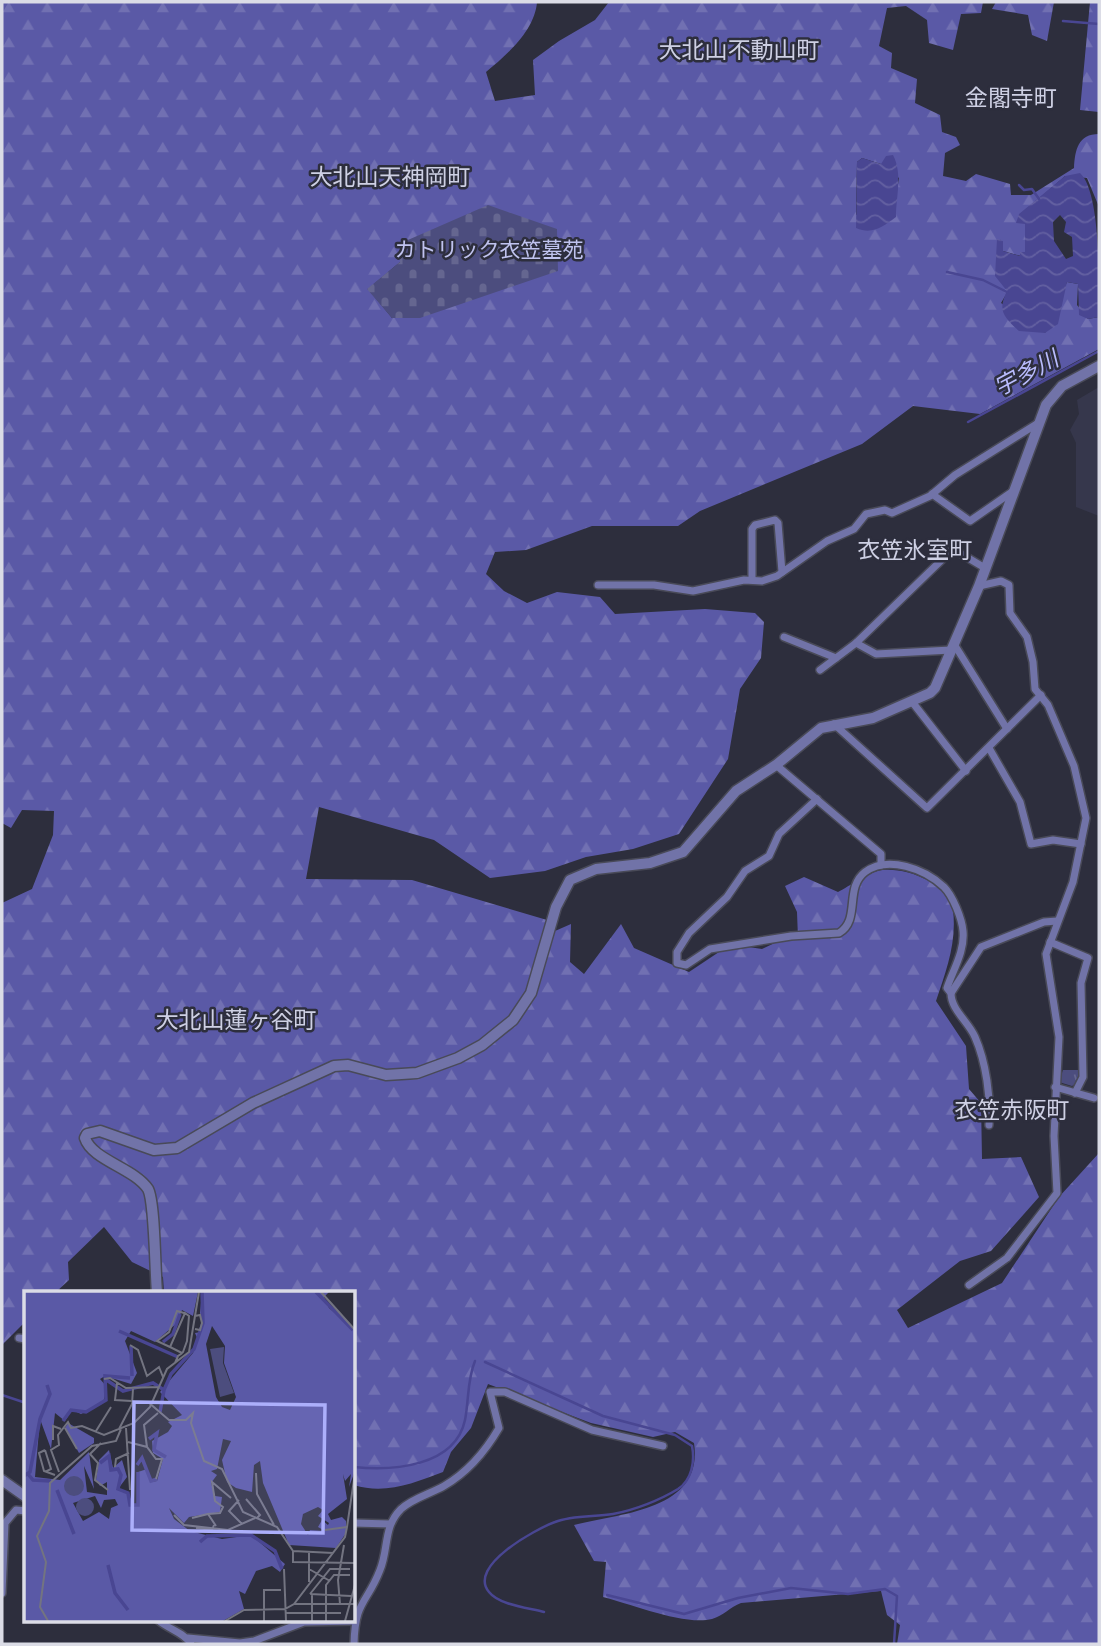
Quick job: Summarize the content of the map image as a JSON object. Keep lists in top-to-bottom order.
{
  "districts": [
    "大北山不動山町",
    "金閣寺町",
    "大北山天神岡町",
    "衣笠氷室町",
    "大北山蓮ヶ谷町",
    "衣笠赤阪町"
  ],
  "water": ["宇多川"],
  "parks": ["カトリック衣笠墓苑"]
}
